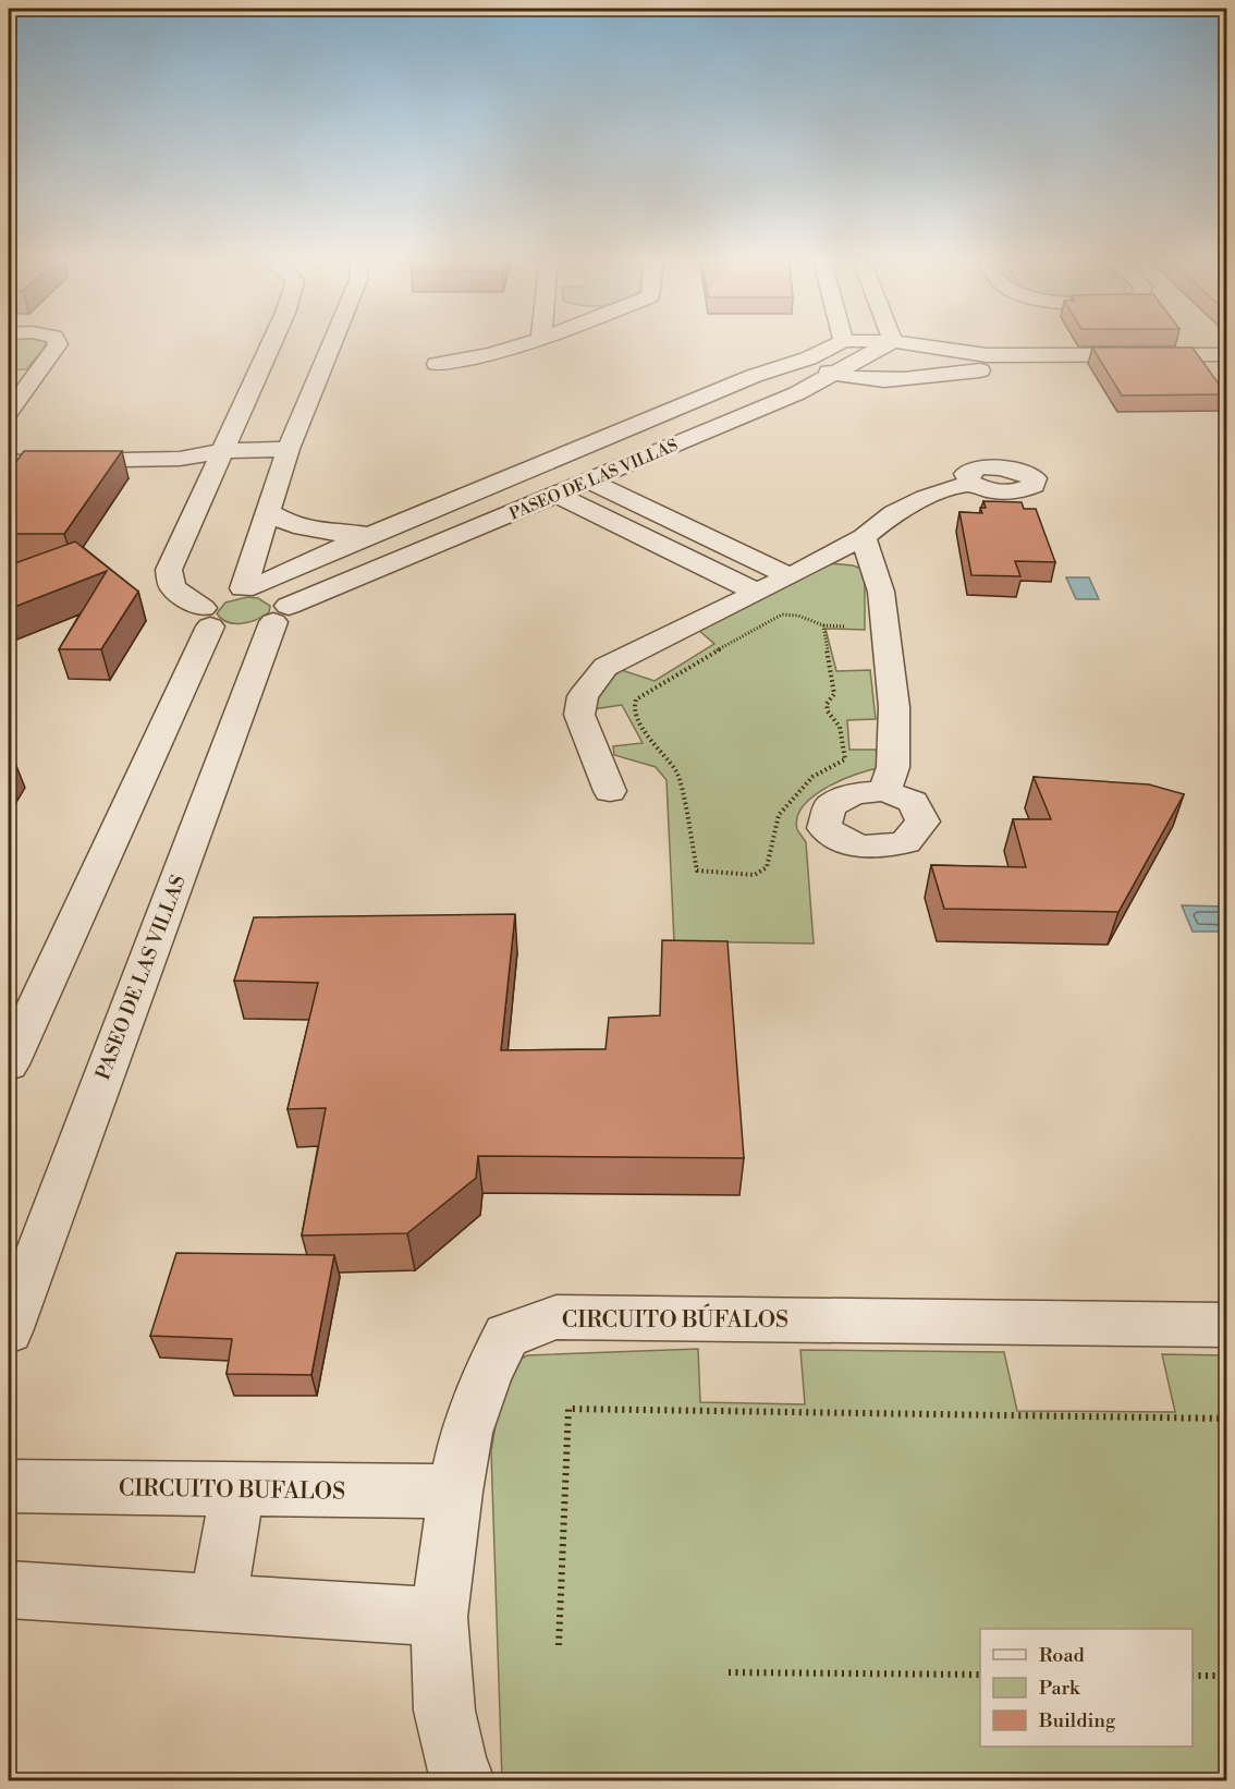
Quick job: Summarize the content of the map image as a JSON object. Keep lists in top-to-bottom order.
{
  "streets": {
    "street": ["PASEO DE LAS VILLAS", "CIRCUITO BÚFALOS", "CIRCUITO BUFALOS"]
  },
  "crossings": [
    ["CIRCUITO BÚFALOS", "CIRCUITO BUFALOS"]
  ],
  "legend": ["Road", "Park", "Building"]
}
